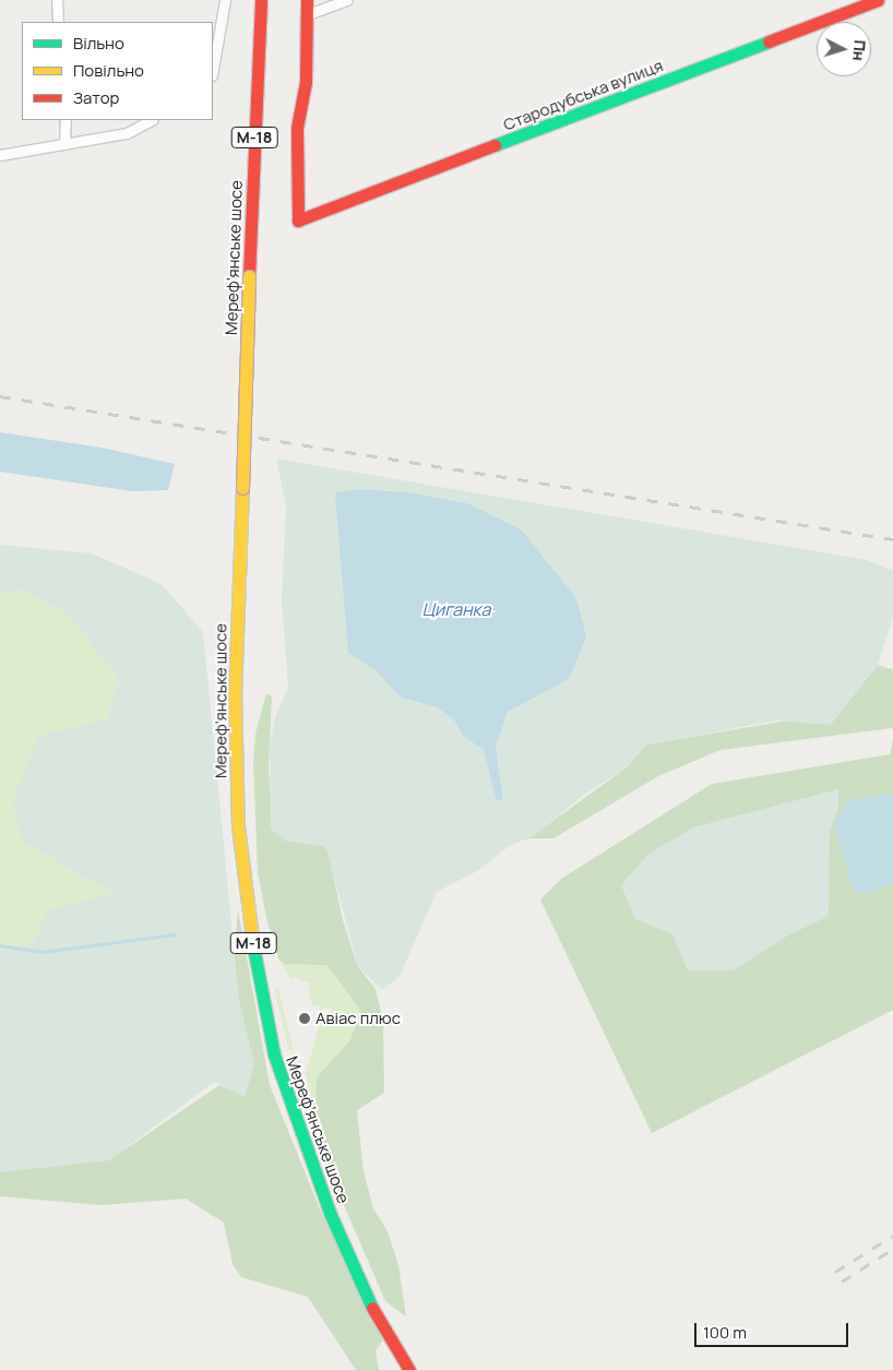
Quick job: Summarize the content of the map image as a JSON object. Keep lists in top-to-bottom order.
{
  "streets": {
    "main road": ["Стародубська вулиця", "М-18", "Мереф’янське шосе"]
  },
  "water": ["Циганка"],
  "places": ["Авіас плюс"],
  "legend": ["Вільно", "Повільно", "Затор"],
  "scale_bar": "100 m",
  "north": "right"
}
